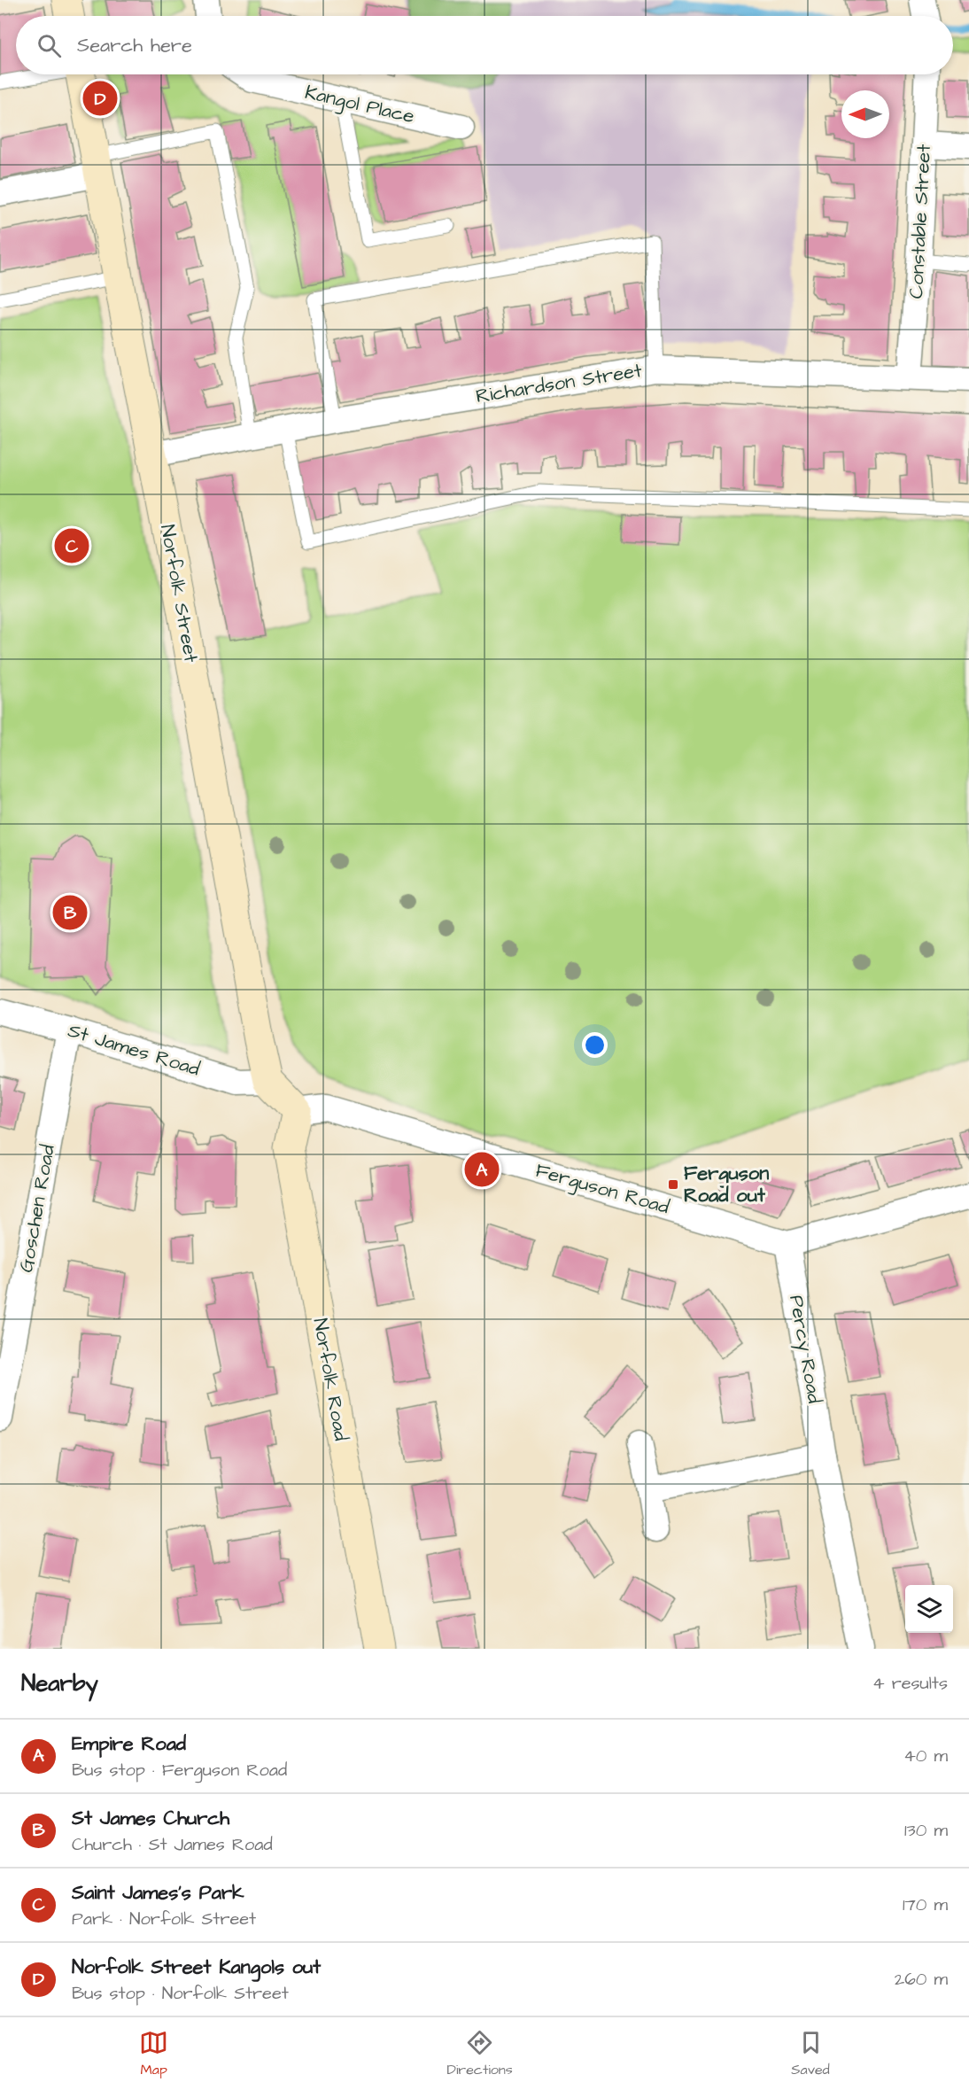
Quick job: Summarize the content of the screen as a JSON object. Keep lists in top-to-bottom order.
{
  "streets": {
    "street": [
      "Kangol Place",
      "Constable Street",
      "Richardson Street",
      "Norfolk Street",
      "St James Road",
      "Ferguson Road",
      "Goschen Road",
      "Percy Road",
      "Norfolk Road"
    ]
  },
  "crossings": [
    ["Constable Street", "Richardson Street"],
    ["Richardson Street", "Norfolk Street"],
    ["Norfolk Street", "St James Road"],
    ["St James Road", "Goschen Road"],
    ["Ferguson Road", "Percy Road"],
    ["Ferguson Road", "Norfolk Road"]
  ],
  "places": {
    "transit": ["Ferguson Road out"]
  },
  "north": "left",
  "page": {
    "search": "Search here",
    "pins": [
      "D",
      "C",
      "B",
      "A"
    ],
    "heading": ["Nearby", "4 results"],
    "list": [
      {
        "mark": "A",
        "name": "Empire Road",
        "note": "Bus stop · Ferguson Road",
        "value": "40 m"
      },
      {
        "mark": "B",
        "name": "St James Church",
        "note": "Church · St James Road",
        "value": "130 m"
      },
      {
        "mark": "C",
        "name": "Saint James's Park",
        "note": "Park · Norfolk Street",
        "value": "170 m"
      },
      {
        "mark": "D",
        "name": "Norfolk Street Kangols out",
        "note": "Bus stop · Norfolk Street",
        "value": "260 m"
      }
    ],
    "nav": ["Map", "Directions", "Saved"]
  }
}
